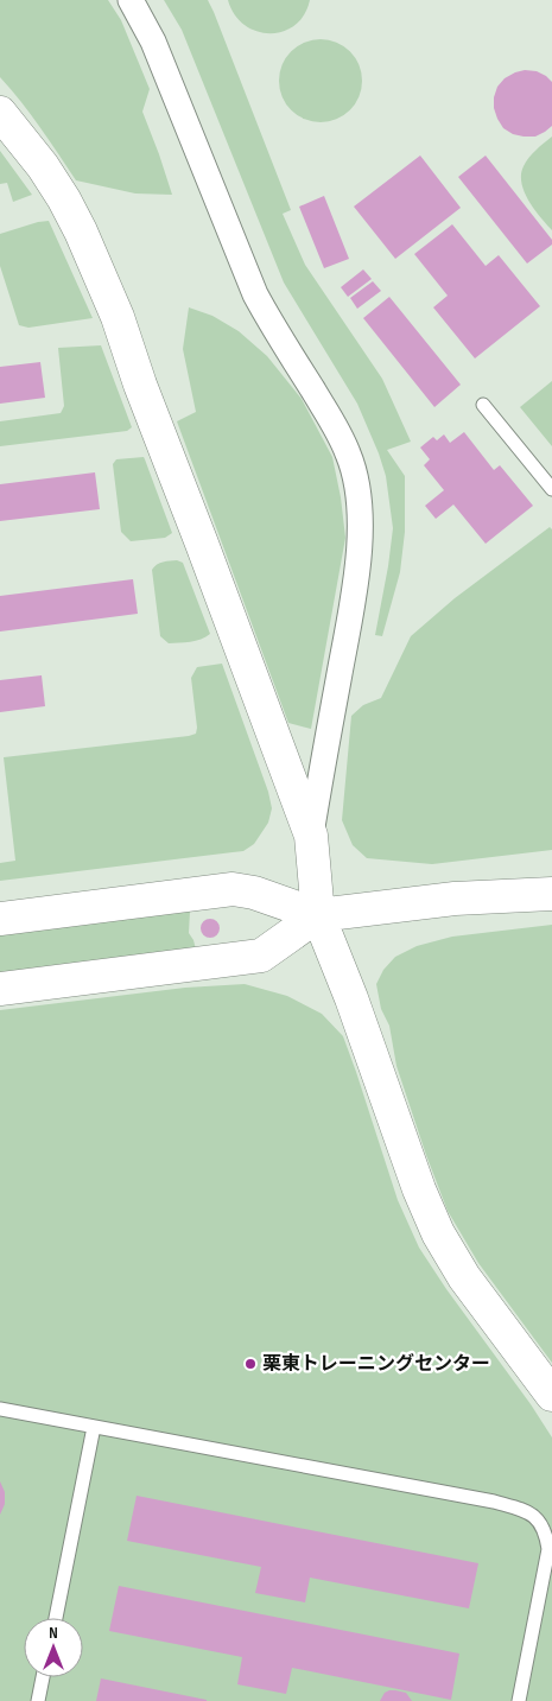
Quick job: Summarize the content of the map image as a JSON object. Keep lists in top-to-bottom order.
{
  "places": ["栗東トレーニングセンター"],
  "north": "top"
}
